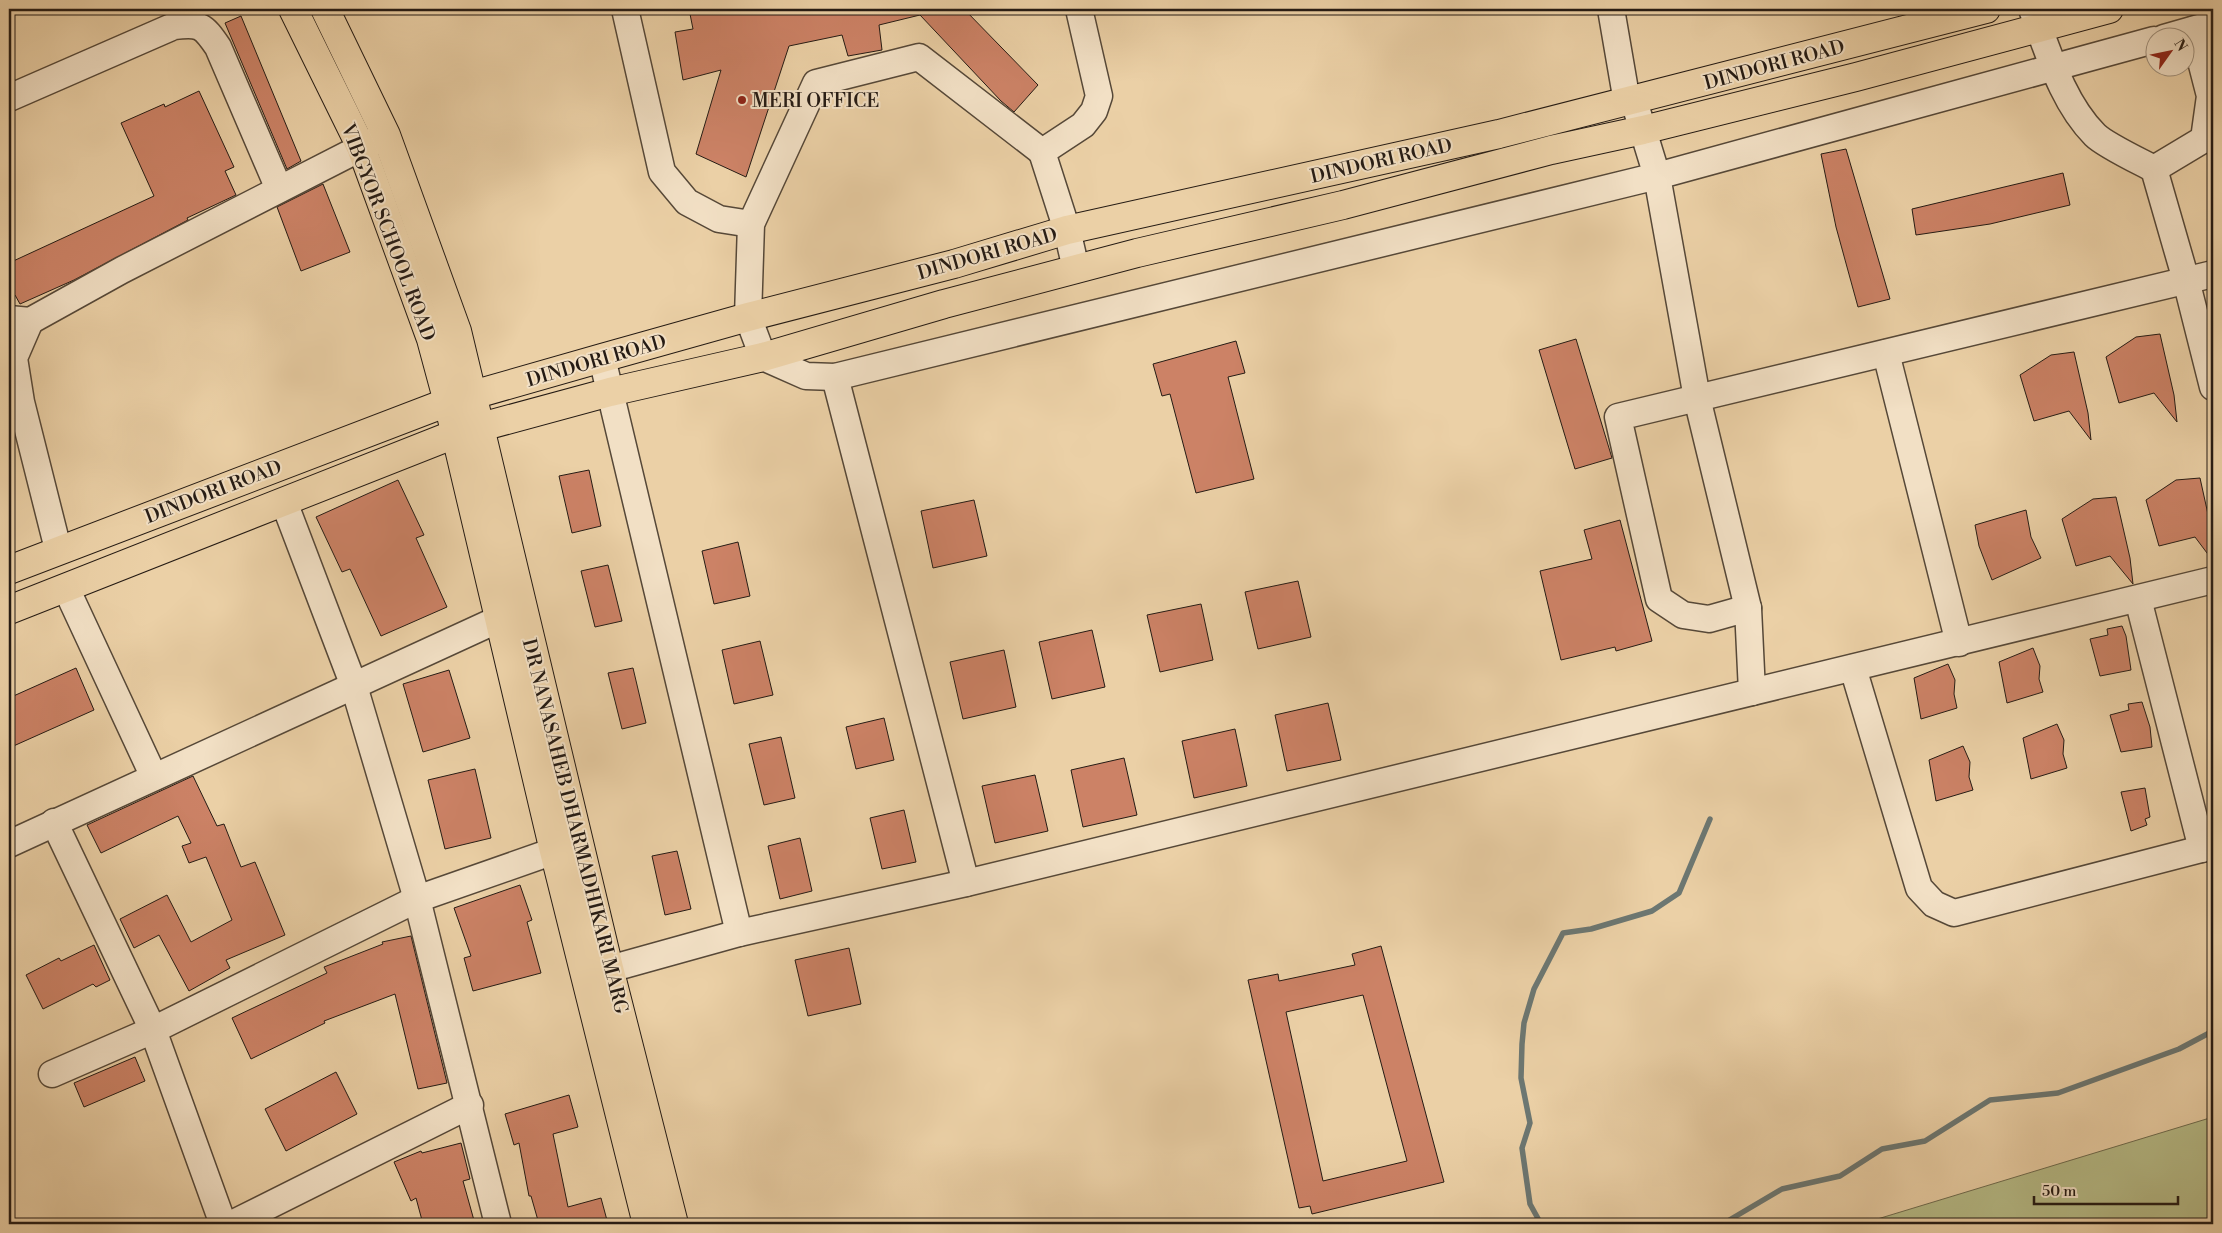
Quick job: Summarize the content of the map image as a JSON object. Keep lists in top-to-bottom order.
{
  "streets": {
    "main road": ["DINDORI ROAD", "VIBGYOR SCHOOL ROAD", "DR NANASAHEB DHARMADHIKARI MARG"]
  },
  "crossings": [
    ["DINDORI ROAD", "VIBGYOR SCHOOL ROAD"],
    ["VIBGYOR SCHOOL ROAD", "DR NANASAHEB DHARMADHIKARI MARG"]
  ],
  "places": ["MERI OFFICE"],
  "scale_bar": "50 m",
  "north": "top right"
}
